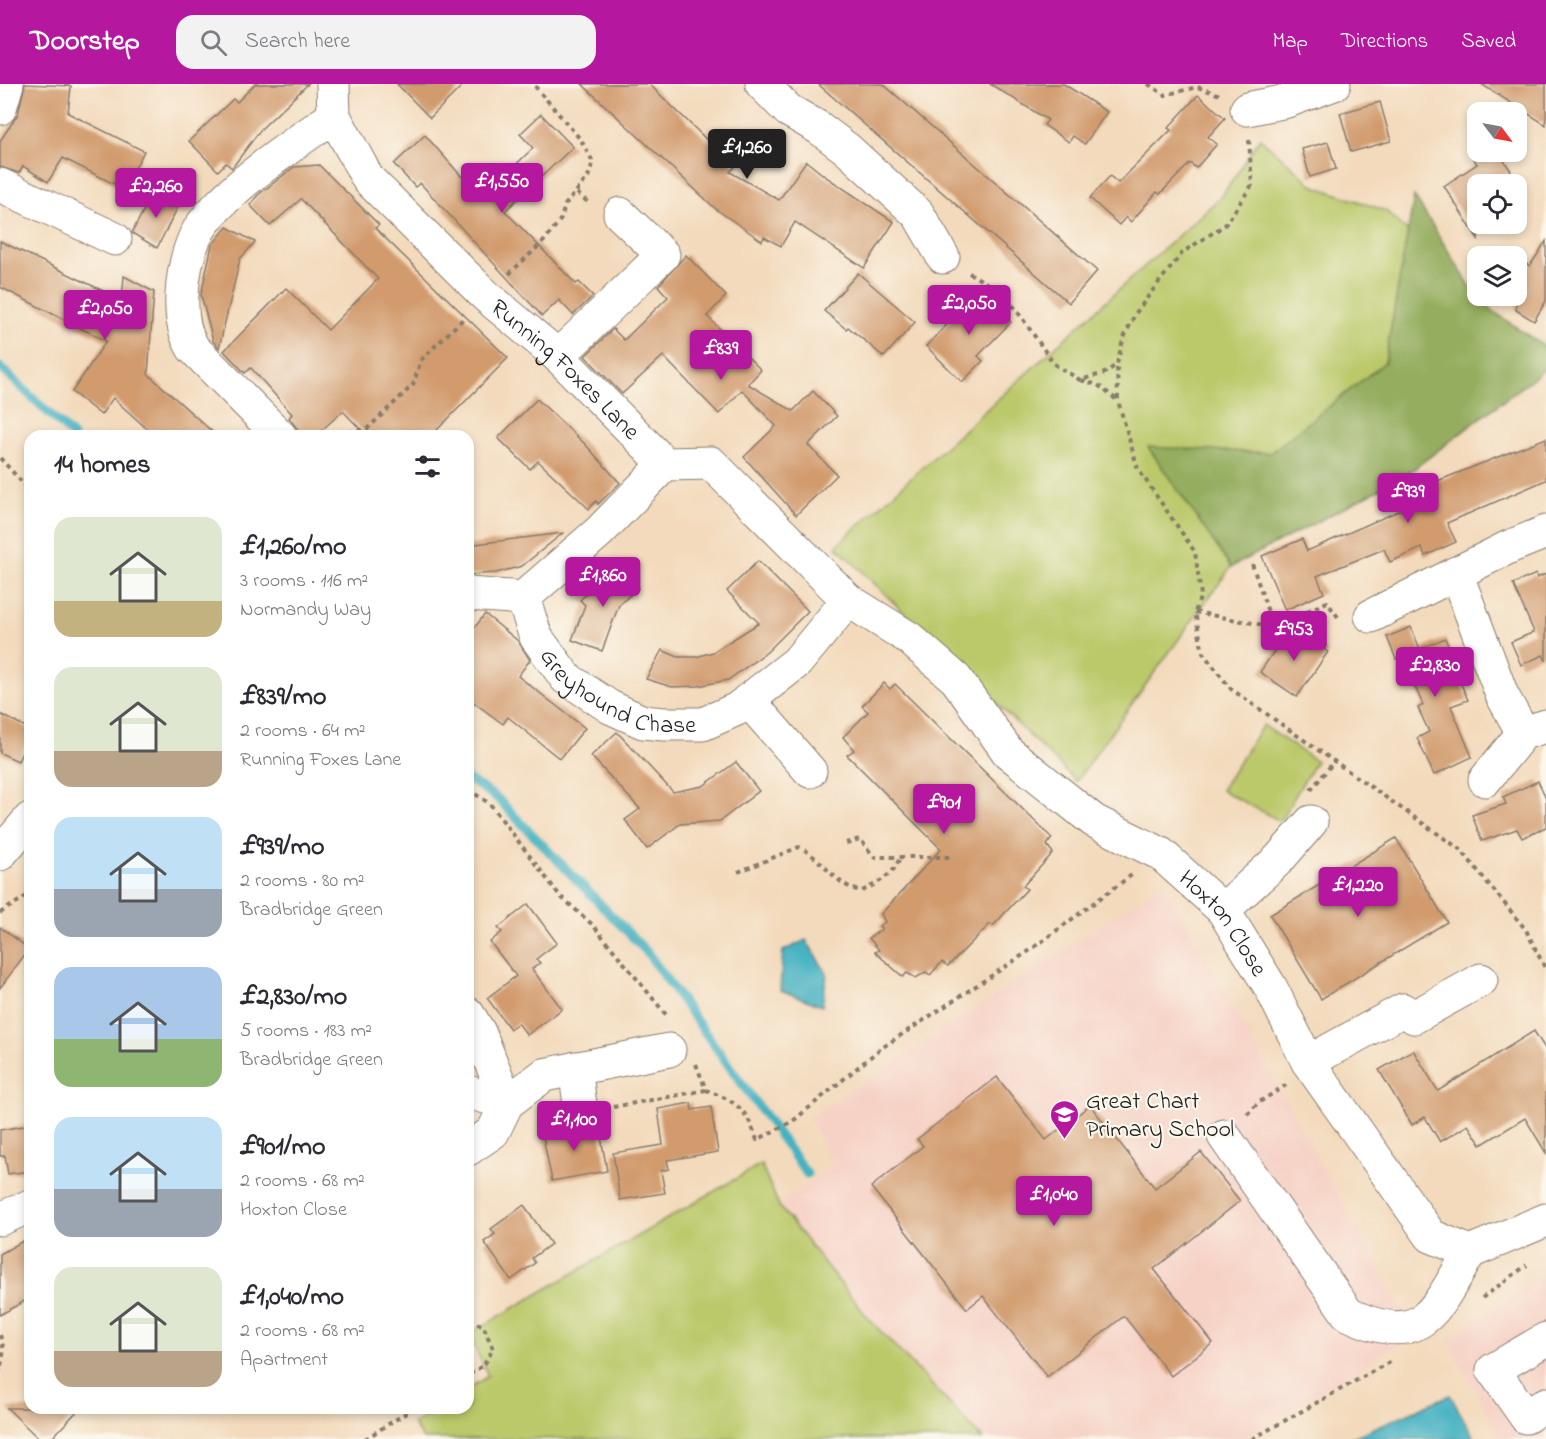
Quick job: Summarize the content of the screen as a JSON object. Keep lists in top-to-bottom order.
{
  "streets": {
    "street": ["Running Foxes Lane", "Greyhound Chase", "Hoxton Close"]
  },
  "crossings": [
    ["Greyhound Chase", "Hoxton Close"]
  ],
  "places": {
    "school or university": ["Great Chart Primary School"]
  },
  "north": "bottom right",
  "page": {
    "header": "Doorstep",
    "search": "Search here",
    "nav": ["Map", "Directions", "Saved"],
    "price": [
      "£1,260",
      "£1,550",
      "£2,260",
      "£2,050",
      "£2,050",
      "£839",
      "£939",
      "£1,860",
      "£953",
      "£2,830",
      "£901",
      "£1,220",
      "£1,100",
      "£1,040"
    ],
    "heading": "14 homes",
    "list": [
      {
        "name": "£1,260/mo",
        "note": "3 rooms · 116 m² · Normandy Way"
      },
      {
        "name": "£839/mo",
        "note": "2 rooms · 64 m² · Running Foxes Lane"
      },
      {
        "name": "£939/mo",
        "note": "2 rooms · 80 m² · Bradbridge Green"
      },
      {
        "name": "£2,830/mo",
        "note": "5 rooms · 183 m² · Bradbridge Green"
      },
      {
        "name": "£901/mo",
        "note": "2 rooms · 68 m² · Hoxton Close"
      },
      {
        "name": "£1,040/mo",
        "note": "2 rooms · 68 m² · Apartment"
      }
    ]
  }
}
